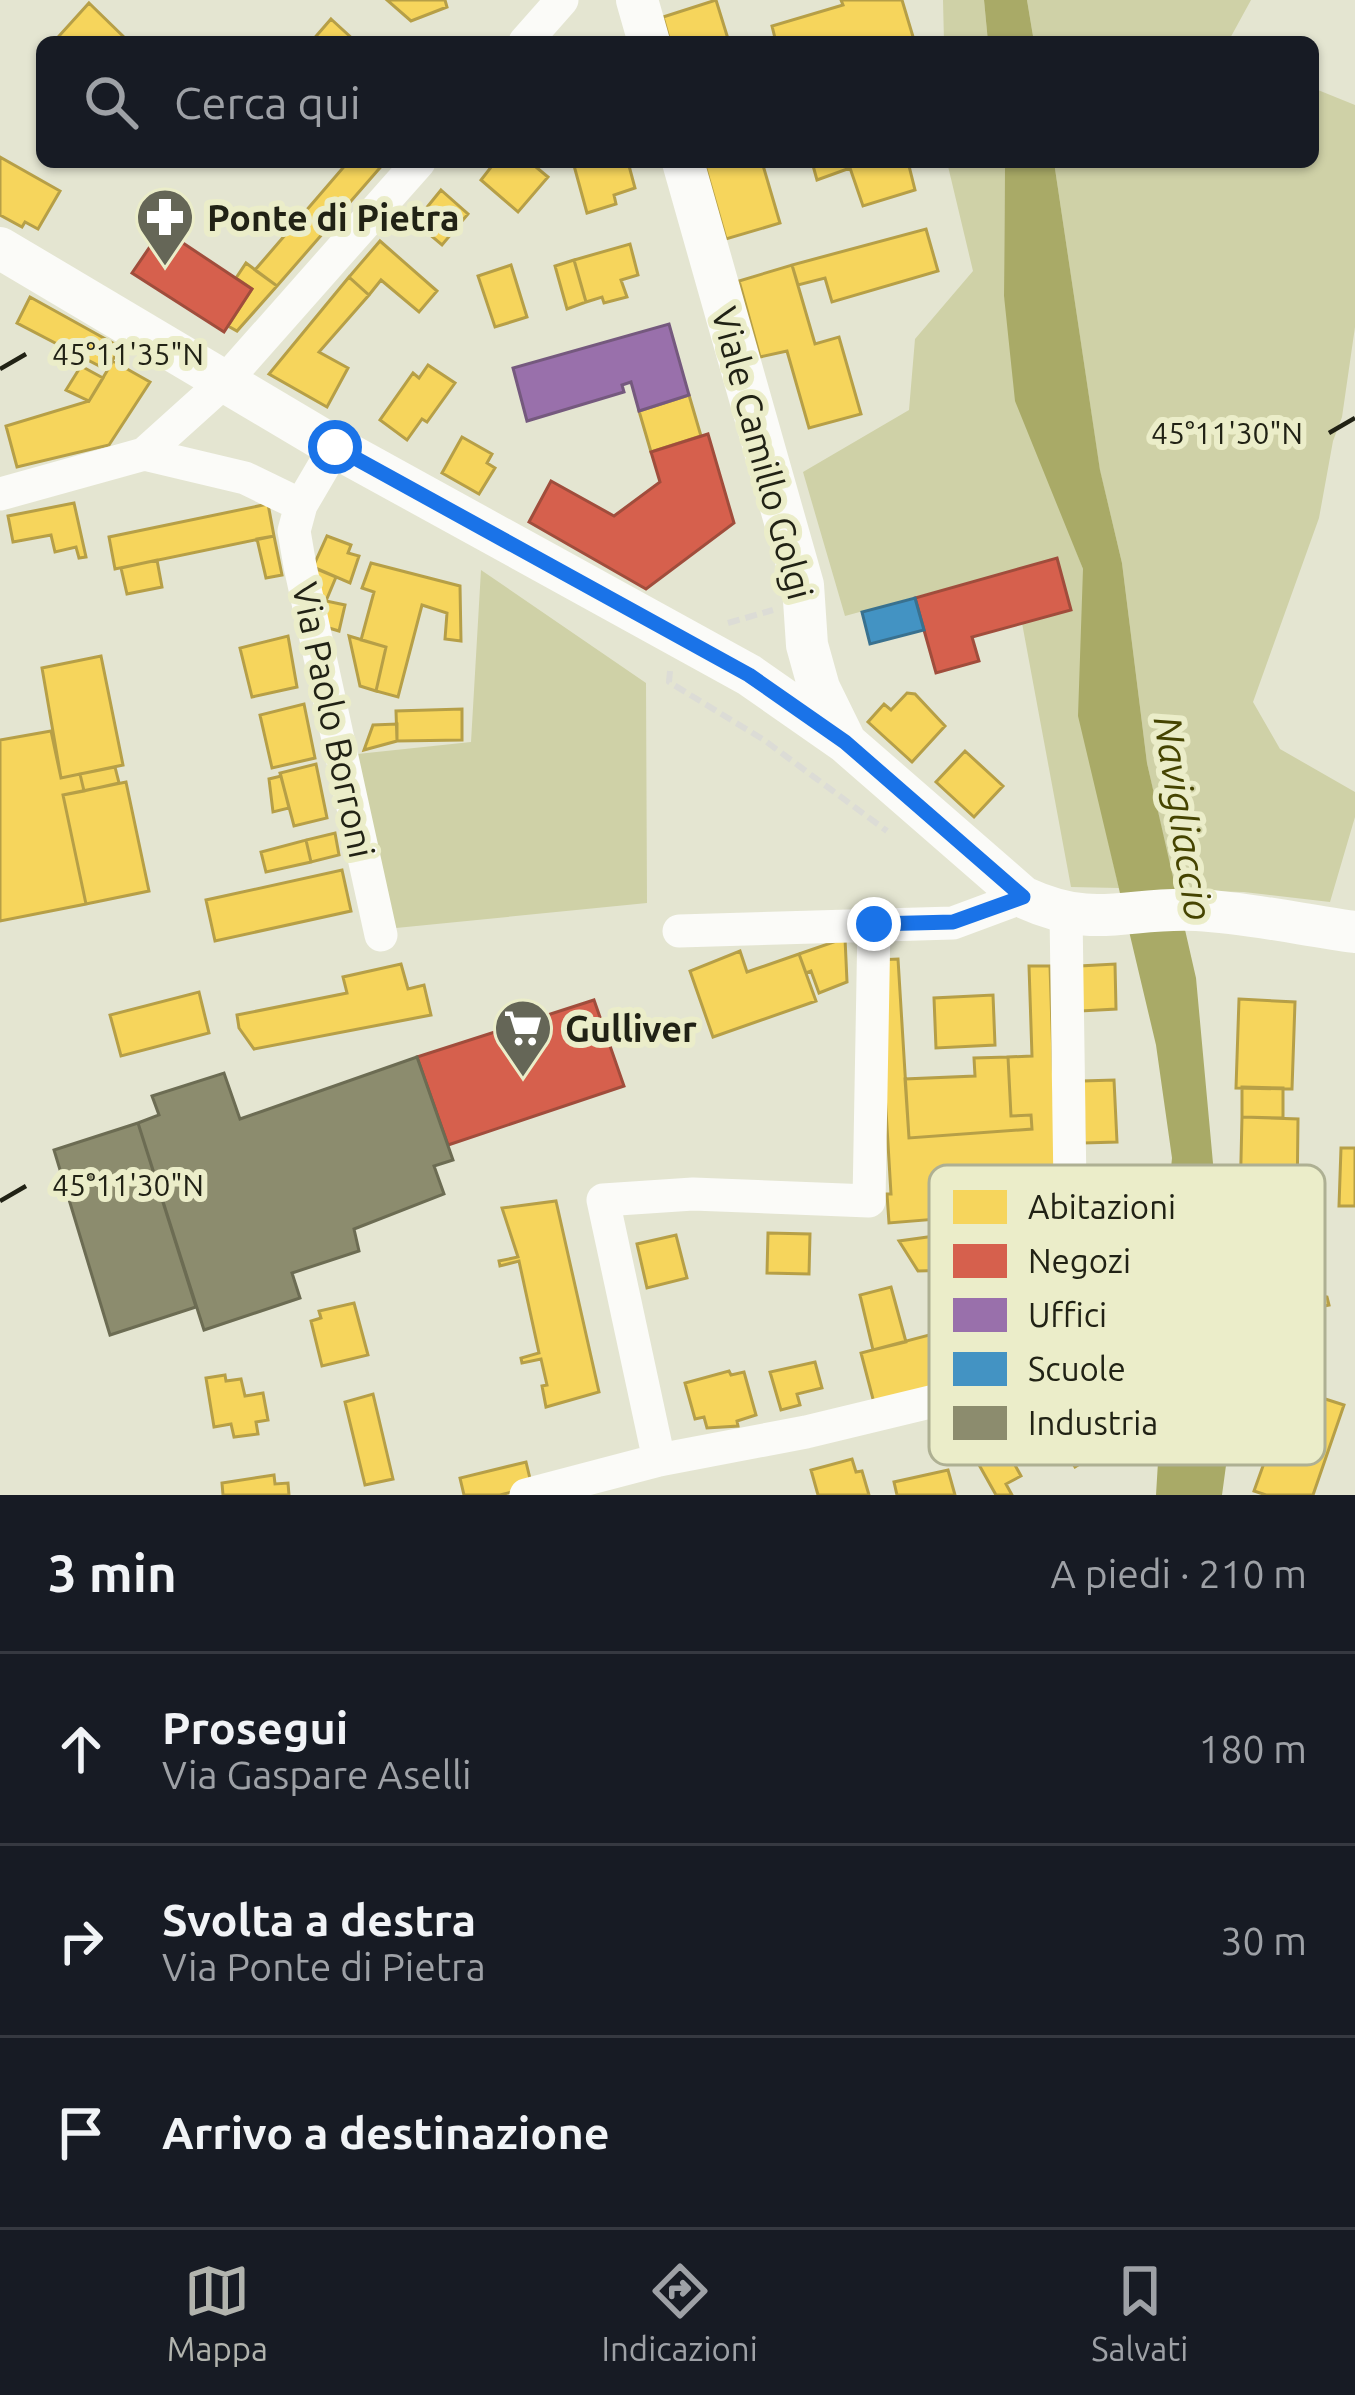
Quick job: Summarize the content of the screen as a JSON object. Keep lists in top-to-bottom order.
{
  "streets": {
    "street": ["Viale Camillo Golgi", "Via Paolo Borroni"]
  },
  "water": ["Navigliaccio"],
  "places": {
    "pharmacy": ["Ponte di Pietra"],
    "supermarket": ["Gulliver"]
  },
  "legend": [
    "Abitazioni",
    "Negozi",
    "Uffici",
    "Scuole",
    "Industria"
  ],
  "page": {
    "search": "Cerca qui",
    "heading": ["3 min", "A piedi · 210 m"],
    "list": [
      ["Prosegui", "Via Gaspare Aselli", "180 m"],
      ["Svolta a destra", "Via Ponte di Pietra", "30 m"],
      "Arrivo a destinazione"
    ],
    "nav": ["Mappa", "Indicazioni", "Salvati"]
  },
  "coordinates": ["45°11'35\"N", "45°11'30\"N"]
}
